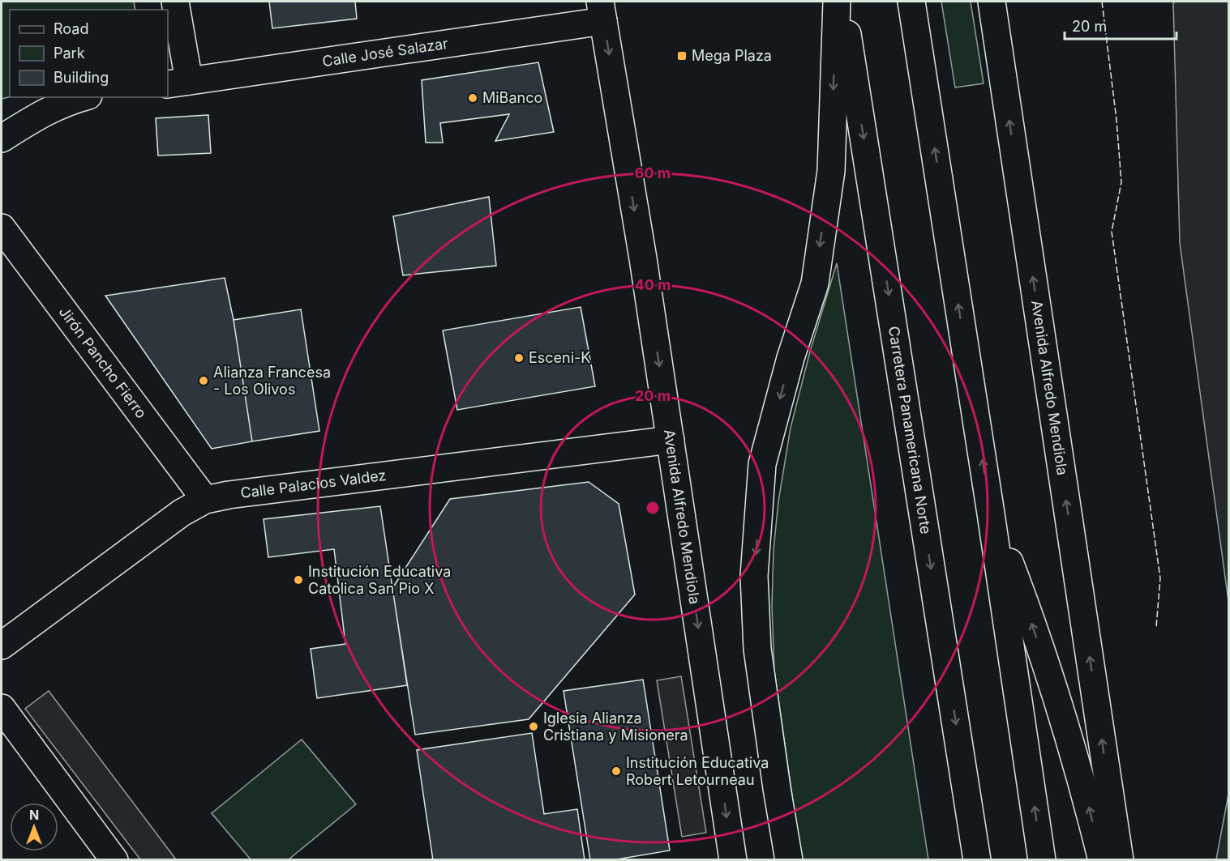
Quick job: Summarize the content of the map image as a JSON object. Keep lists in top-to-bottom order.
{
  "streets": {
    "main road": [
      "Calle José Salazar",
      "Jirón Pancho Fierro",
      "Avenida Alfredo Mendiola",
      "Carretera Panamericana Norte",
      "Calle Palacios Valdez"
    ]
  },
  "crossings": [
    ["Calle José Salazar", "Avenida Alfredo Mendiola"],
    ["Jirón Pancho Fierro", "Calle Palacios Valdez"],
    ["Avenida Alfredo Mendiola", "Calle Palacios Valdez"]
  ],
  "places": {
    "transit": ["Mega Plaza"],
    "other": [
      "MiBanco",
      "Esceni-K",
      "Alianza Francesa - Los Olivos",
      "Institución Educativa Catolica San Pio X",
      "Iglesia Alianza Cristiana y Misionera",
      "Institución Educativa Robert Letourneau"
    ]
  },
  "legend": ["Road", "Park", "Building"],
  "scale_bar": "20 m",
  "north": "top",
  "rings": ["60 m", "40 m", "20 m"]
}
